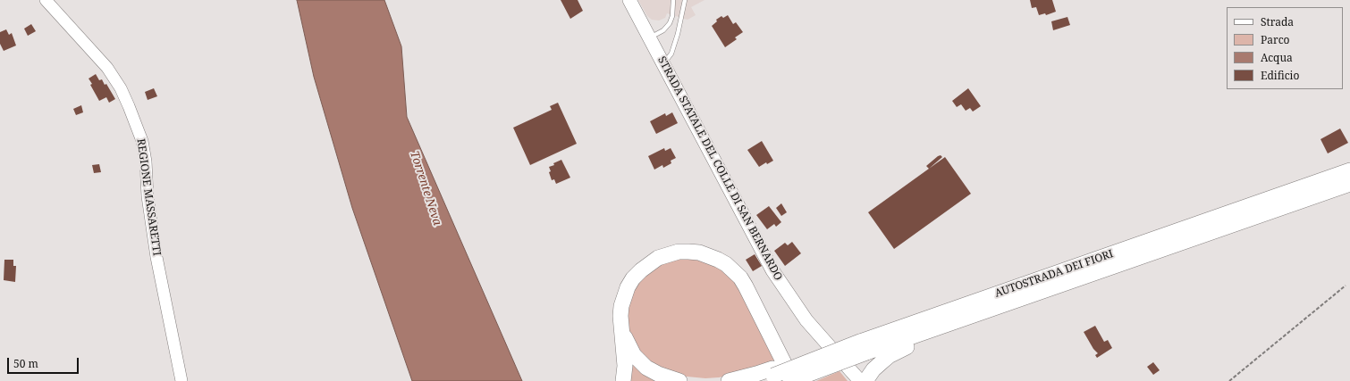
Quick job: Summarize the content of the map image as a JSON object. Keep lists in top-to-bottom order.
{
  "streets": {
    "highway": ["AUTOSTRADA DEI FIORI"],
    "main road": ["STRADA STATALE DEL COLLE DI SAN BERNARDO"],
    "street": ["REGIONE MASSARETTI"]
  },
  "water": ["Torrente Neva"],
  "legend": [
    "Strada",
    "Parco",
    "Acqua",
    "Edificio"
  ],
  "scale_bar": "50 m"
}
